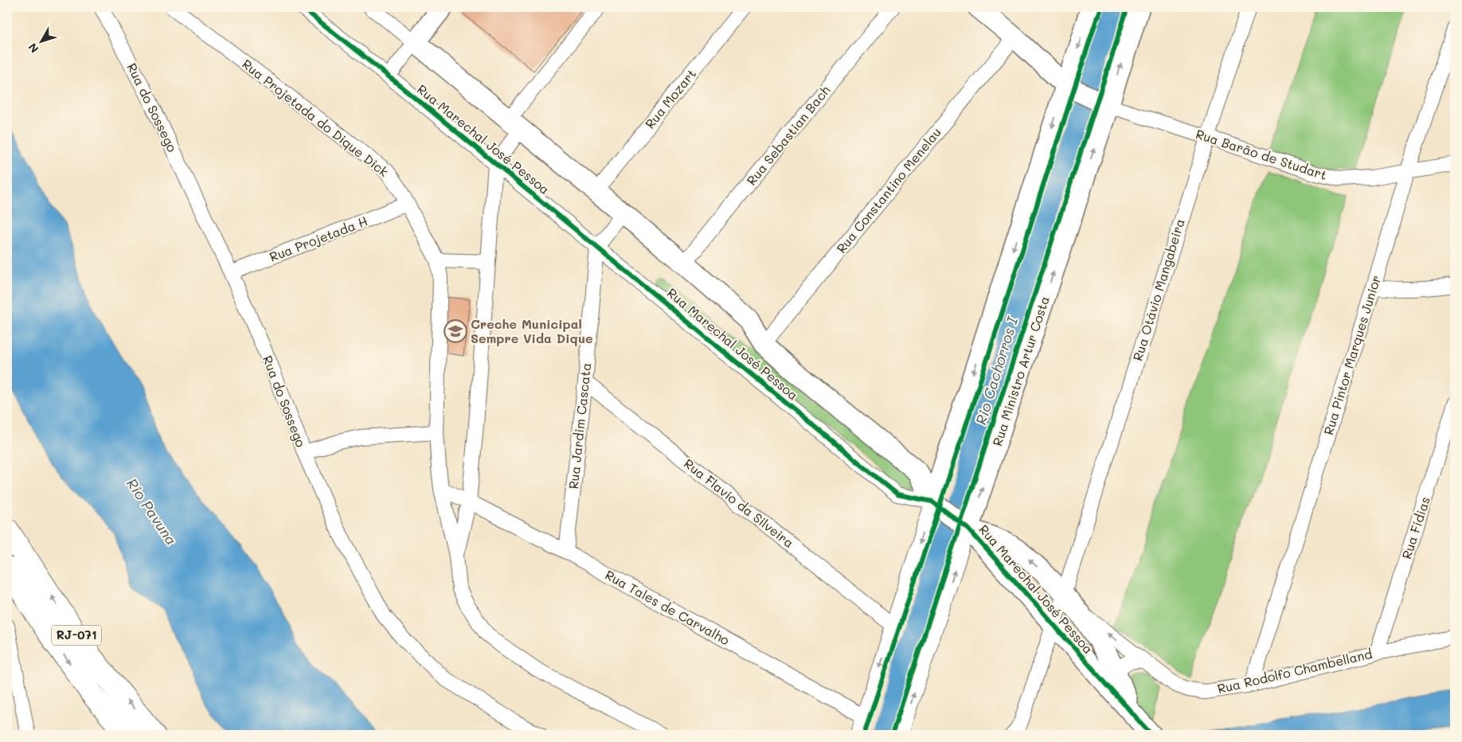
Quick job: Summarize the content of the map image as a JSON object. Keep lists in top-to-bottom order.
{
  "streets": {
    "highway": ["RJ-071"],
    "street": [
      "Rua Mozart",
      "Rua do Sossego",
      "Rua Projetada do Dique Dick",
      "Rua Sebastian Bach",
      "Rua Marechal José Pessoa",
      "Rua Barão de Studart",
      "Rua Constantino Menelau",
      "Rua Projetada H",
      "Rua Otávio Mangabeira",
      "Rua Pintor Marques Junior",
      "Rua Ministro Artur Costa",
      "Rua Jardim Cascata",
      "Rua Flavio da Silveira",
      "Rua Fídias",
      "Rua Tales de Carvalho",
      "Rua Rodolfo Chambelland"
    ]
  },
  "crossings": [
    ["Rua Mozart", "Rua Marechal José Pessoa"],
    ["Rua do Sossego", "Rua Projetada H"],
    ["Rua Projetada do Dique Dick", "Rua Projetada H"],
    ["Rua Projetada do Dique Dick", "Rua Tales de Carvalho"],
    ["Rua Sebastian Bach", "Rua Marechal José Pessoa"],
    ["Rua Marechal José Pessoa", "Rua Constantino Menelau"],
    ["Rua Marechal José Pessoa", "Rua Otávio Mangabeira"],
    ["Rua Marechal José Pessoa", "Rua Ministro Artur Costa"],
    ["Rua Marechal José Pessoa", "Rua Jardim Cascata"],
    ["Rua Marechal José Pessoa", "Rua Rodolfo Chambelland"],
    ["Rua Barão de Studart", "Rua Constantino Menelau"],
    ["Rua Barão de Studart", "Rua Otávio Mangabeira"],
    ["Rua Barão de Studart", "Rua Pintor Marques Junior"],
    ["Rua Barão de Studart", "Rua Ministro Artur Costa"],
    ["Rua Pintor Marques Junior", "Rua Rodolfo Chambelland"],
    ["Rua Jardim Cascata", "Rua Flavio da Silveira"],
    ["Rua Jardim Cascata", "Rua Tales de Carvalho"],
    ["Rua Fídias", "Rua Rodolfo Chambelland"]
  ],
  "water": ["Rio Cachorros I", "Rio Pavuna"],
  "places": {
    "school or university": ["Creche Municipal Sempre Vida Dique"]
  },
  "north": "bottom left"
}
